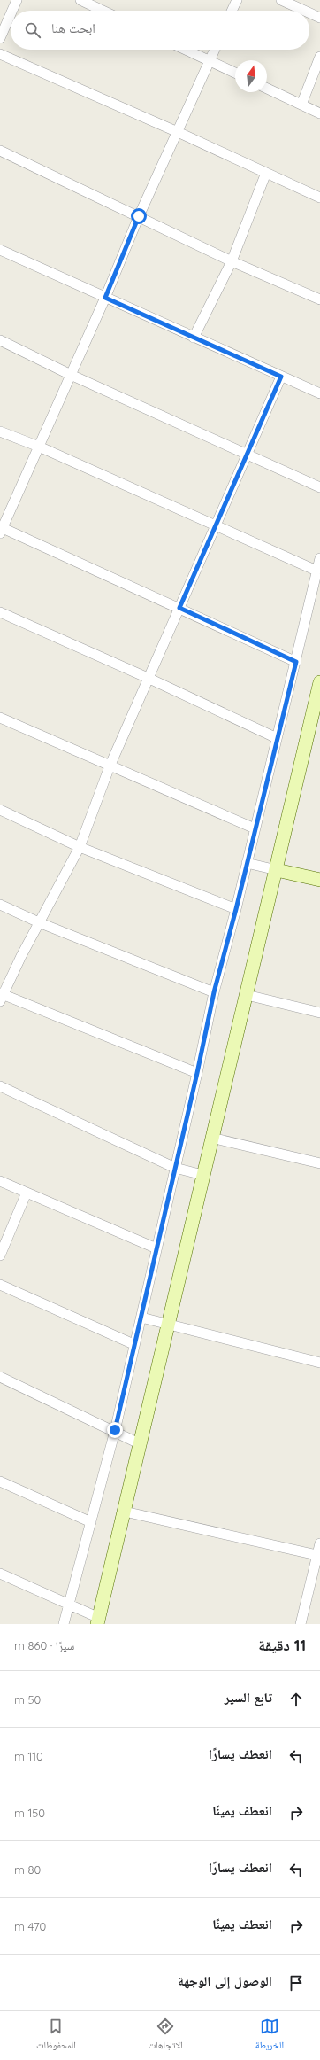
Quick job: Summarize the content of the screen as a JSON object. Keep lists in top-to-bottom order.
{
  "north": "top",
  "page": {
    "search": "ابحث هنا",
    "heading": ["11 دقيقة", "سيرًا · 860 m"],
    "list": [
      ["تابع السير", "50 m"],
      ["انعطف يسارًا", "110 m"],
      ["انعطف يمينًا", "150 m"],
      ["انعطف يسارًا", "80 m"],
      ["انعطف يمينًا", "470 m"],
      "الوصول إلى الوجهة"
    ],
    "nav": ["الخريطة", "الاتجاهات", "المحفوظات"]
  }
}
